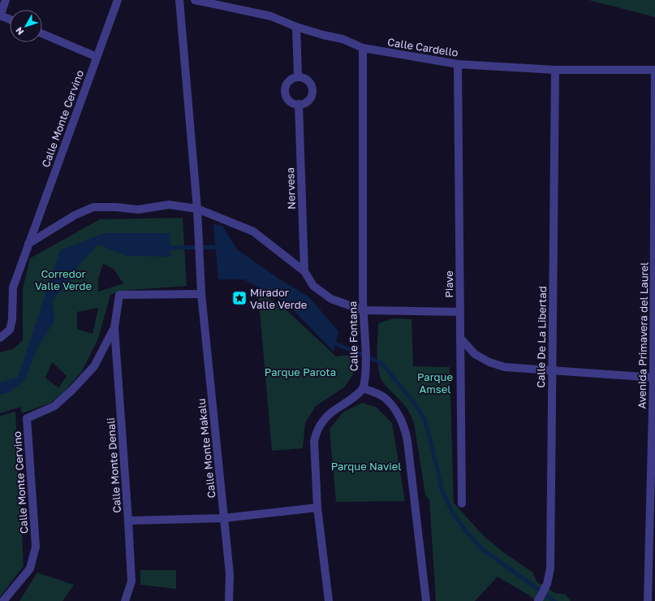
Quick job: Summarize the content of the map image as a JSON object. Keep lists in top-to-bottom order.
{
  "streets": {
    "street": [
      "Calle Cardello",
      "Calle Monte Cervino",
      "Nervesa",
      "Piave",
      "Avenida Primavera del Laurel",
      "Calle Fontana",
      "Calle De La Libertad",
      "Calle Monte Makalu",
      "Calle Monte Denali"
    ]
  },
  "crossings": [
    ["Calle Cardello", "Piave"],
    ["Calle Cardello", "Avenida Primavera del Laurel"],
    ["Calle Cardello", "Calle Fontana"],
    ["Calle Cardello", "Calle De La Libertad"],
    ["Calle Monte Cervino", "Calle Monte Makalu"],
    ["Calle Monte Cervino", "Calle Monte Denali"]
  ],
  "parks": [
    "Corredor Valle Verde",
    "Parque Parota",
    "Parque Amsel",
    "Parque Naviel"
  ],
  "places": {
    "place": ["Mirador Valle Verde"]
  },
  "north": "bottom left"
}
